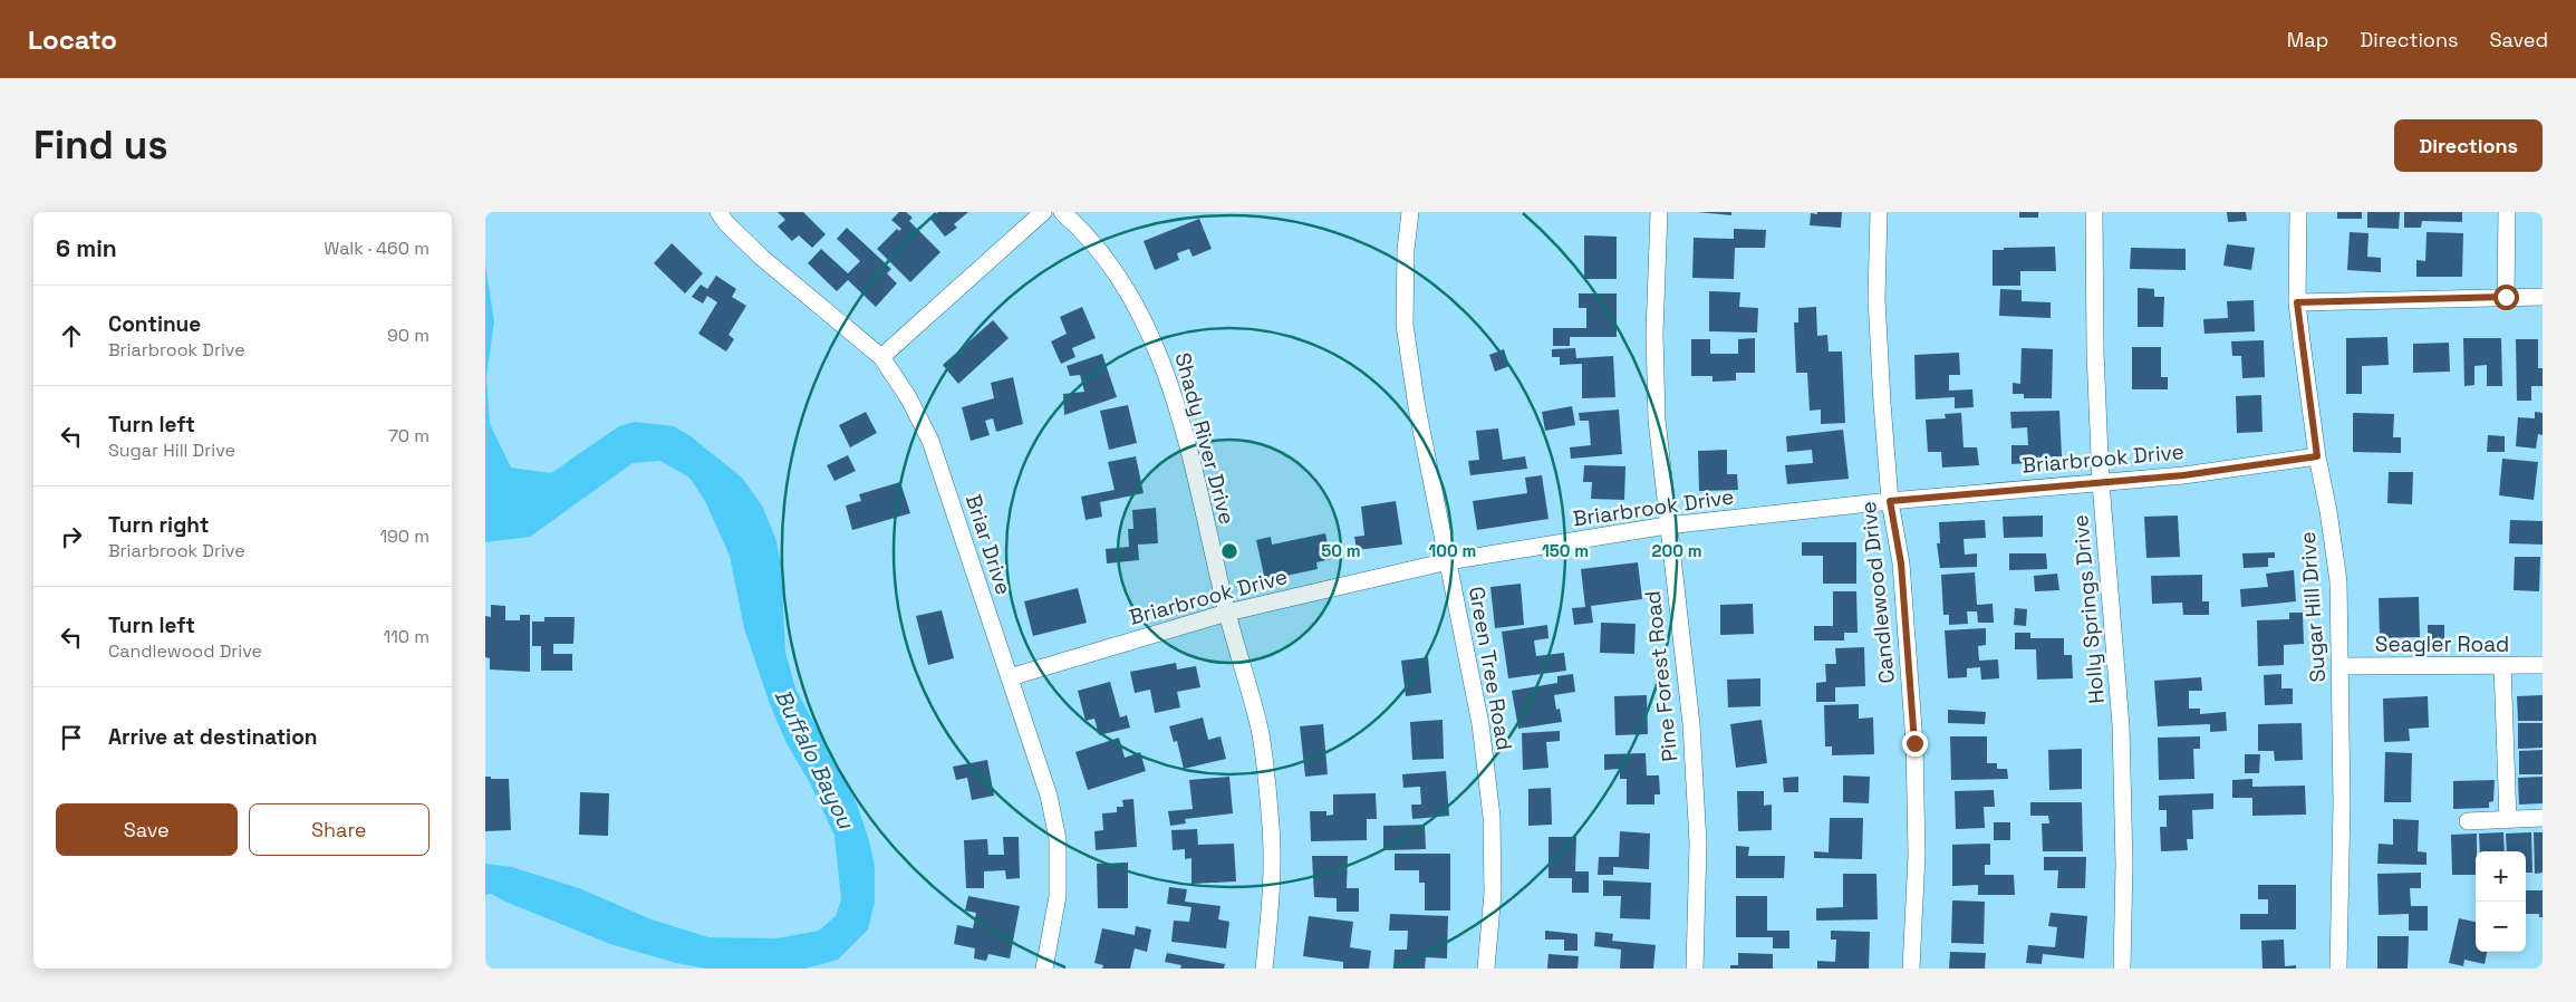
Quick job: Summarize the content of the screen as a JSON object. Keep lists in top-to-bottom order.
{
  "streets": {
    "street": [
      "Shady River Drive",
      "Briarbrook Drive",
      "Briar Drive",
      "Candlewood Drive",
      "Sugar Hill Drive",
      "Holly Springs Drive",
      "Seagler Road",
      "Green Tree Road",
      "Pine Forest Road"
    ]
  },
  "crossings": [
    ["Shady River Drive", "Briarbrook Drive"],
    ["Briarbrook Drive", "Briar Drive"],
    ["Briarbrook Drive", "Candlewood Drive"],
    ["Briarbrook Drive", "Sugar Hill Drive"],
    ["Briarbrook Drive", "Holly Springs Drive"],
    ["Briarbrook Drive", "Green Tree Road"],
    ["Briarbrook Drive", "Pine Forest Road"],
    ["Sugar Hill Drive", "Seagler Road"]
  ],
  "water": ["Buffalo Bayou"],
  "page": {
    "header": "Locato",
    "nav": ["Map", "Directions", "Saved"],
    "buttons": [
      "Directions",
      ["Save", "Share"]
    ],
    "title": "Find us",
    "heading": ["6 min", "Walk · 460 m"],
    "list": [
      ["Continue", "Briarbrook Drive", "90 m"],
      ["Turn left", "Sugar Hill Drive", "70 m"],
      ["Turn right", "Briarbrook Drive", "190 m"],
      ["Turn left", "Candlewood Drive", "110 m"],
      "Arrive at destination"
    ],
    "map_buttons": ["+", "−"]
  },
  "rings": [
    "50 m",
    "100 m",
    "150 m",
    "200 m"
  ]
}
